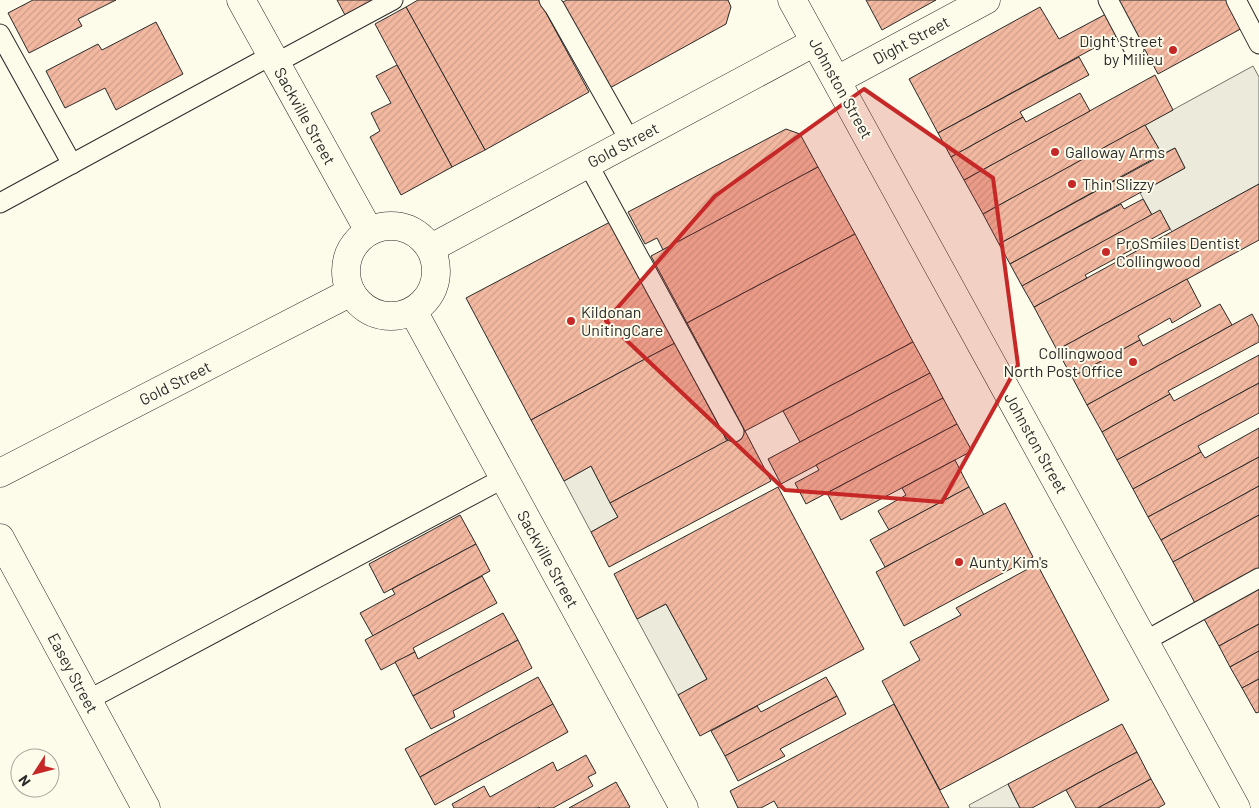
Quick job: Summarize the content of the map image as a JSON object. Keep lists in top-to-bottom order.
{
  "streets": {
    "street": [
      "Dight Street",
      "Johnston Street",
      "Sackville Street",
      "Gold Street",
      "Easey Street"
    ]
  },
  "crossings": [
    ["Dight Street", "Johnston Street"],
    ["Johnston Street", "Gold Street"],
    ["Sackville Street", "Gold Street"]
  ],
  "places": [
    "Dight Street by Milieu",
    "Galloway Arms",
    "Thin Slizzy",
    "ProSmiles Dentist Collingwood",
    "Kildonan UnitingCare",
    "Collingwood North Post Office",
    "Aunty Kim's"
  ],
  "north": "bottom left"
}
